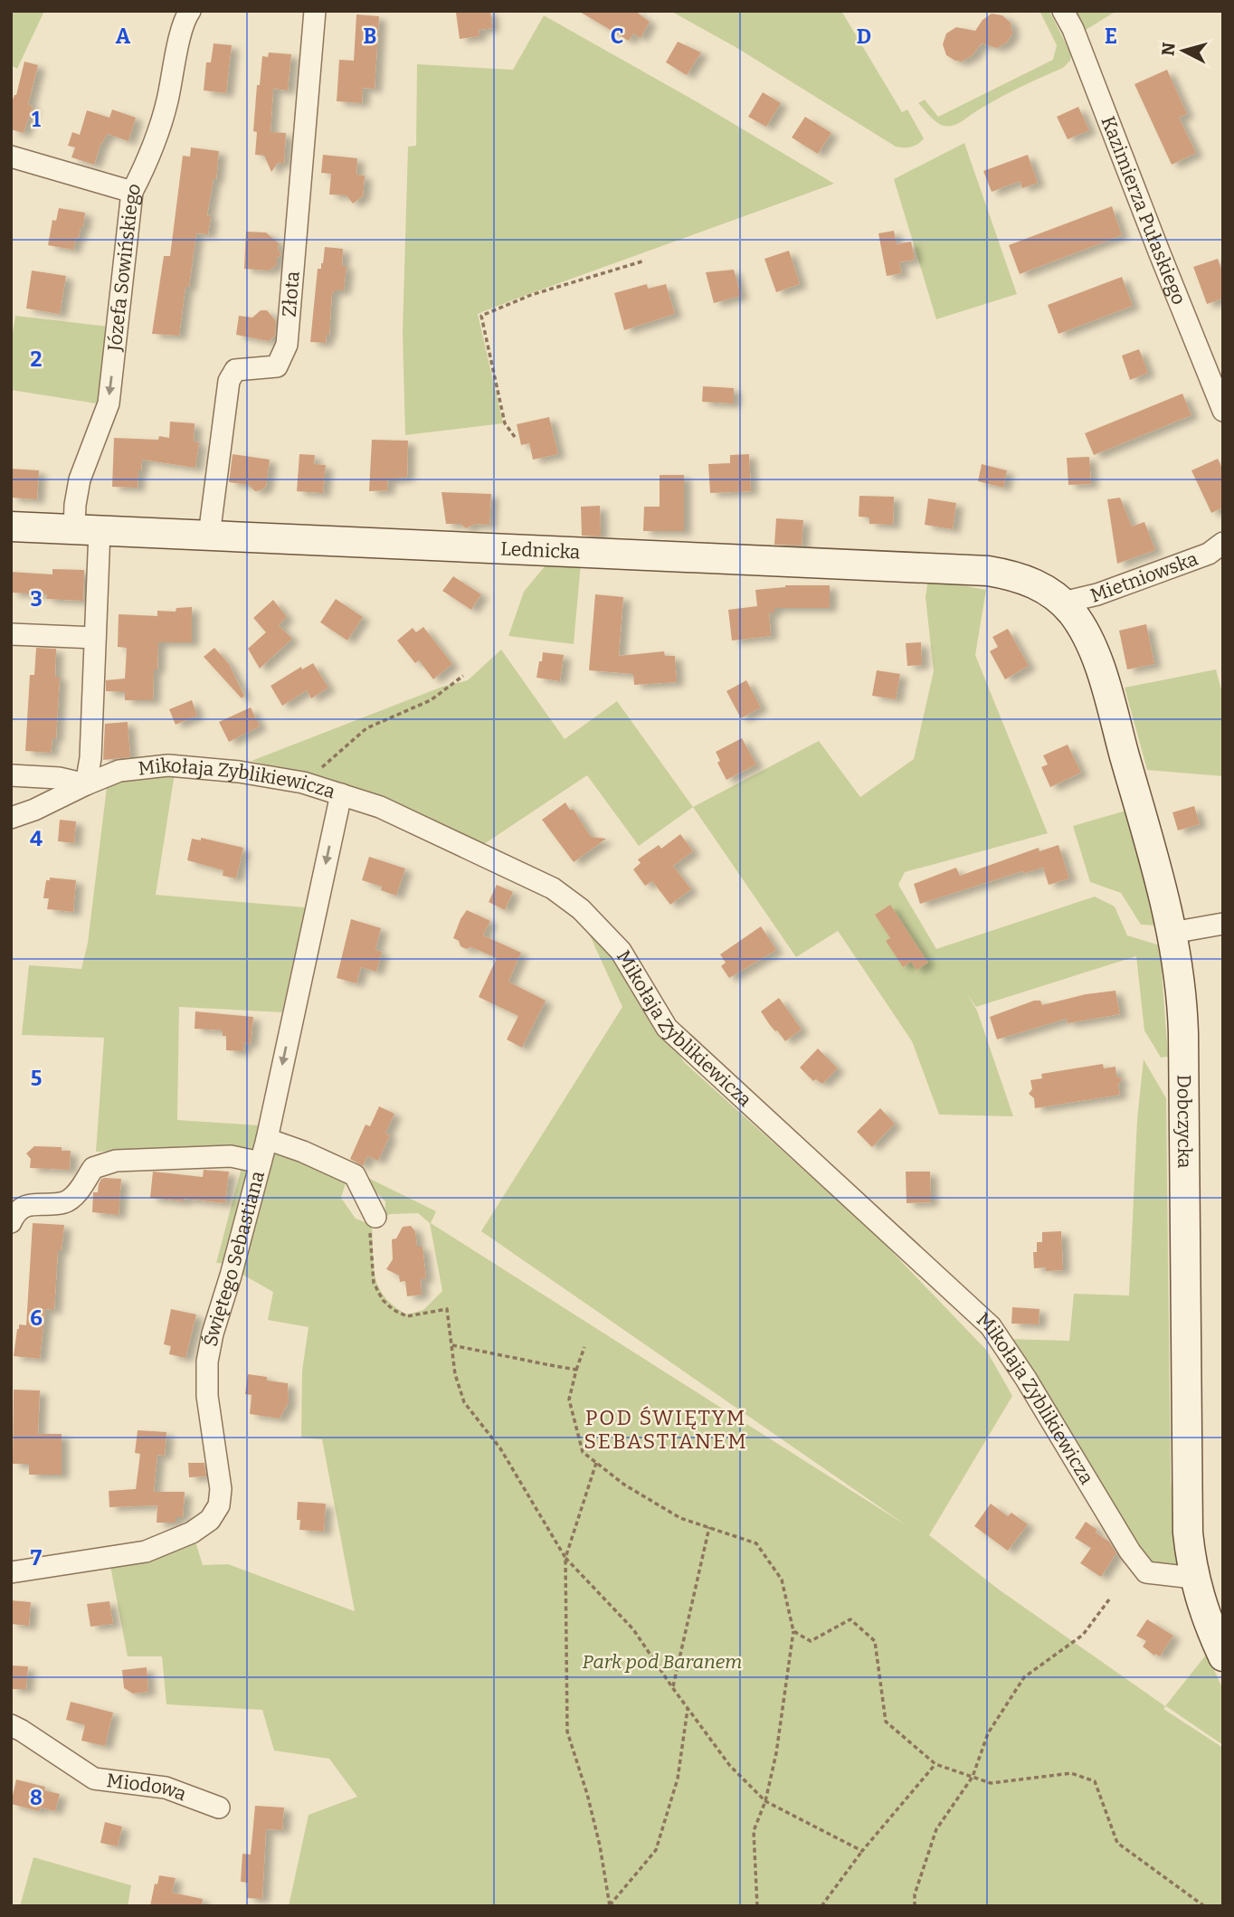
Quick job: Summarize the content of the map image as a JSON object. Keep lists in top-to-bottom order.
{
  "streets": {
    "main road": ["Lednicka", "Dobczycka"],
    "street": [
      "Kazimierza Pułaskiego",
      "Józefa Sowińskiego",
      "Złota",
      "Mietniowska",
      "Mikołaja Zyblikiewicza",
      "Świętego Sebastiana",
      "Miodowa"
    ]
  },
  "crossings": [
    ["Józefa Sowińskiego", "Lednicka"],
    ["Józefa Sowińskiego", "Mikołaja Zyblikiewicza"],
    ["Złota", "Lednicka"],
    ["Lednicka", "Mietniowska"],
    ["Lednicka", "Dobczycka"],
    ["Mietniowska", "Dobczycka"],
    ["Mikołaja Zyblikiewicza", "Dobczycka"],
    ["Mikołaja Zyblikiewicza", "Świętego Sebastiana"]
  ],
  "one_way": ["Józefa Sowińskiego", "Świętego Sebastiana"],
  "districts": ["POD ŚWIĘTYM SEBASTIANEM"],
  "parks": ["Park pod Baranem"],
  "north": "left",
  "grid": {
    "columns": [
      "A",
      "B",
      "C",
      "D",
      "E"
    ],
    "rows": [
      "1",
      "2",
      "3",
      "4",
      "5",
      "6",
      "7",
      "8"
    ]
  }
}
